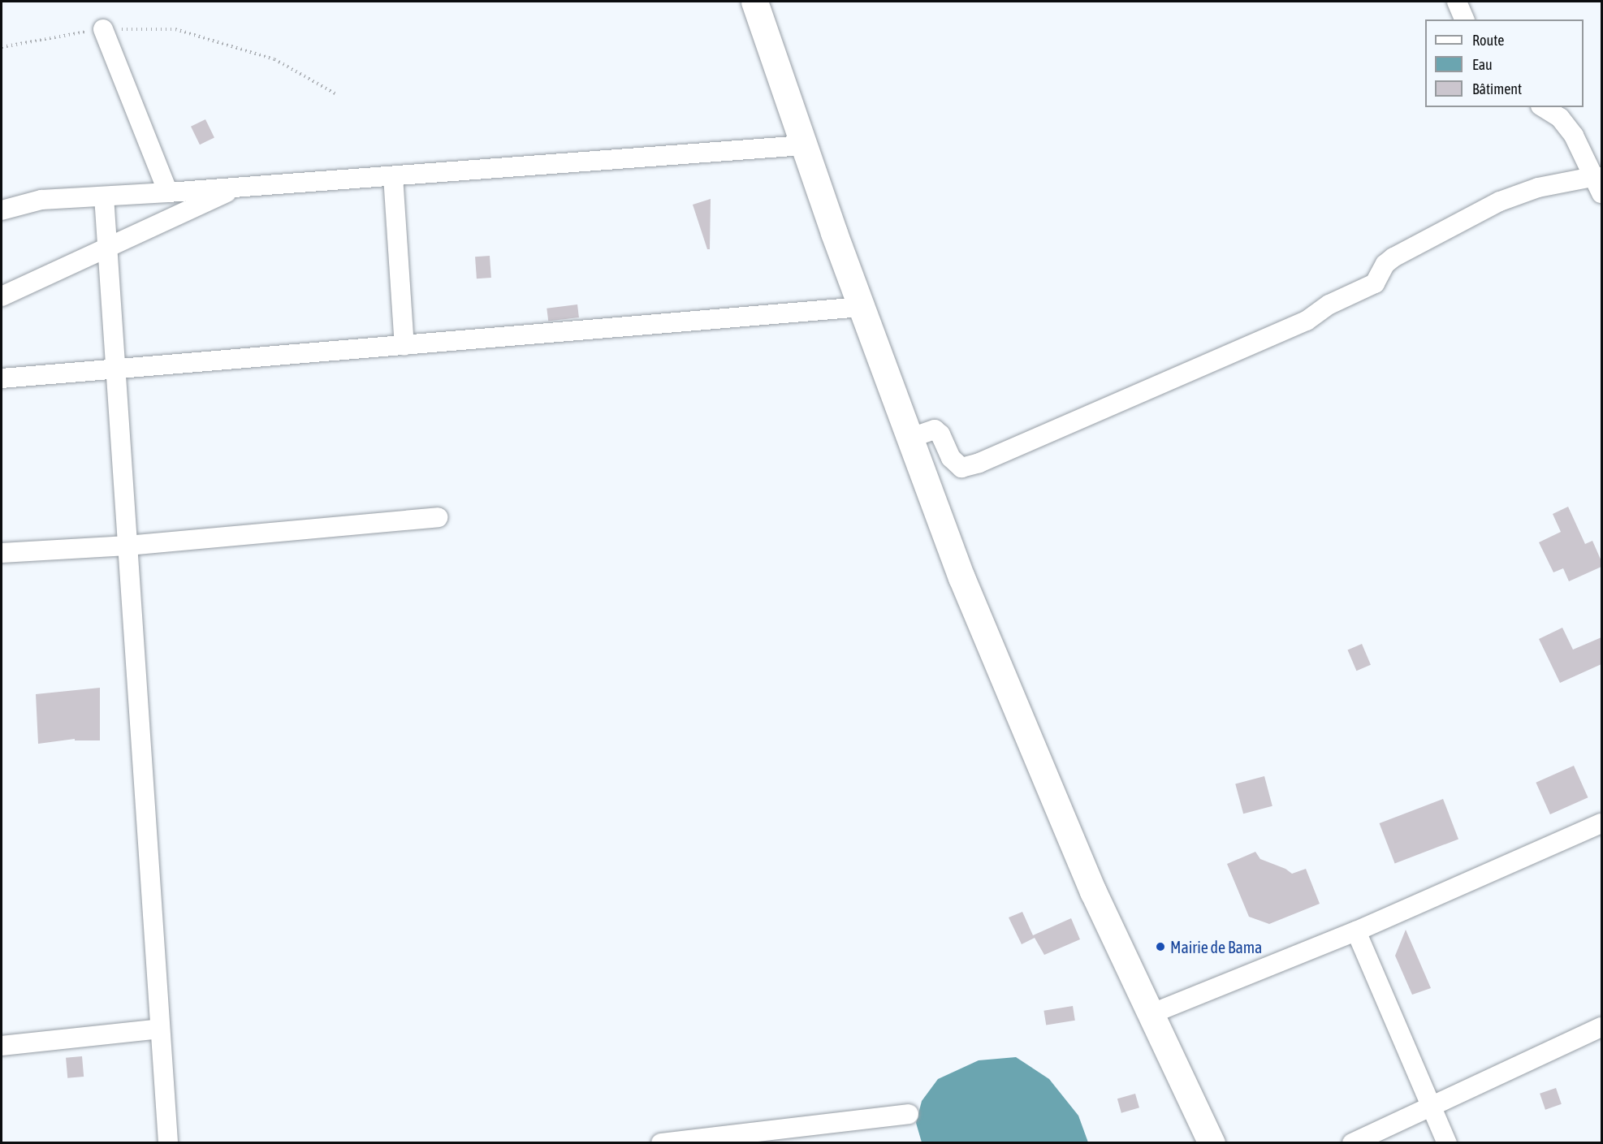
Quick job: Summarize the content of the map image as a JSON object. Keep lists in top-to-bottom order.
{
  "places": ["Mairie de Bama"],
  "legend": ["Route", "Eau", "Bâtiment"]
}
